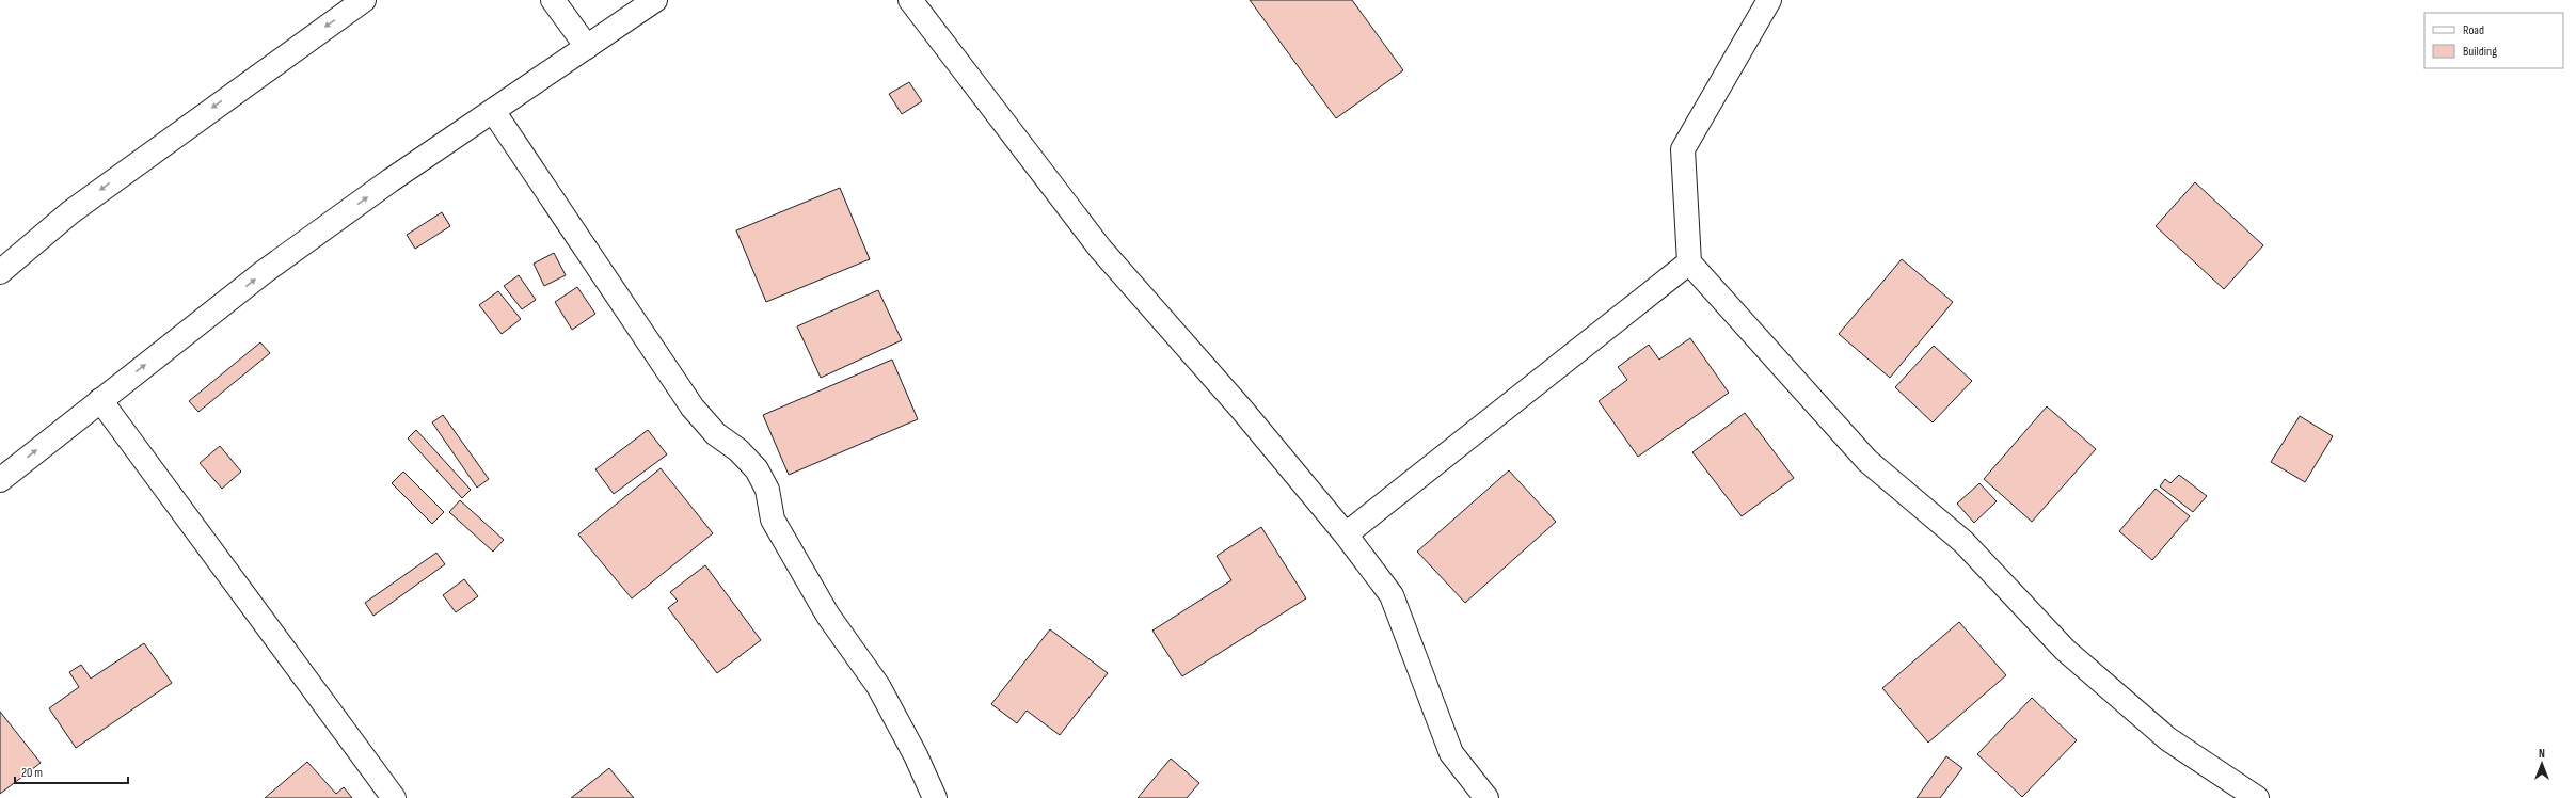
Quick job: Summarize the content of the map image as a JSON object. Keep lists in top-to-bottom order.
{
  "legend": ["Road", "Building"],
  "scale_bar": "20 m",
  "north": "top"
}
